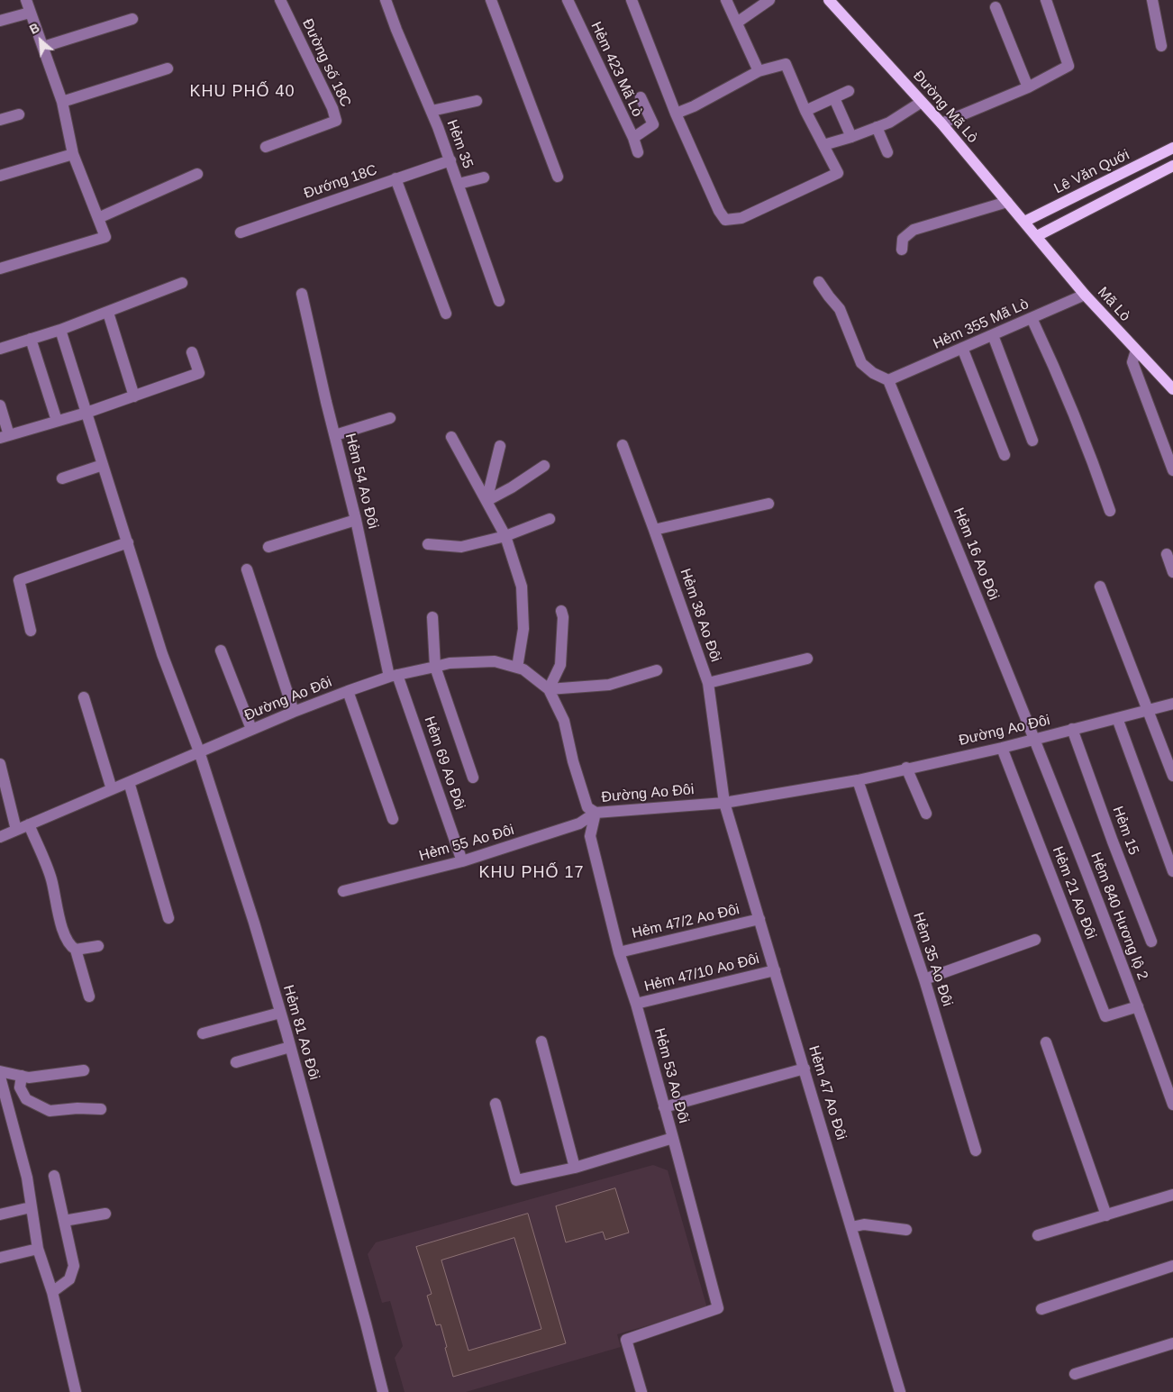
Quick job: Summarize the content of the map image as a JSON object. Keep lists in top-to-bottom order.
{
  "streets": {
    "main road": ["Đường Mã Lò", "Lê Văn Quới", "Mã Lò"],
    "street": [
      "Đường số 18C",
      "Hẻm 423 Mã Lò",
      "Hẻm 35",
      "Đướng 18C",
      "Hẻm 355 Mã Lò",
      "Hẻm 54 Ao Đôi",
      "Hẻm 16 Ao Đôi",
      "Hẻm 38 Ao Đôi",
      "Đường Ao Đôi",
      "Hẻm 69 Ao Đôi",
      "Hẻm 15",
      "Hẻm 55 Ao Đôi",
      "Hẻm 21 Ao Đôi",
      "Hẻm 840 Hương lộ 2",
      "Hẻm 47/2 Ao Đôi",
      "Hẻm 35 Ao Đôi",
      "Hẻm 47/10 Ao Đôi",
      "Hẻm 81 Ao Đôi",
      "Hẻm 53 Ao Đôi",
      "Hẻm 47 Ao Đôi"
    ]
  },
  "crossings": [
    ["Đường Mã Lò", "Lê Văn Quới"],
    ["Đường Mã Lò", "Mã Lò"],
    ["Hẻm 35", "Đướng 18C"],
    ["Mã Lò", "Hẻm 355 Mã Lò"],
    ["Hẻm 355 Mã Lò", "Hẻm 16 Ao Đôi"],
    ["Hẻm 54 Ao Đôi", "Đường Ao Đôi"],
    ["Hẻm 54 Ao Đôi", "Hẻm 69 Ao Đôi"],
    ["Hẻm 16 Ao Đôi", "Đường Ao Đôi"],
    ["Hẻm 16 Ao Đôi", "Hẻm 840 Hương lộ 2"],
    ["Hẻm 38 Ao Đôi", "Đường Ao Đôi"],
    ["Hẻm 38 Ao Đôi", "Hẻm 47 Ao Đôi"],
    ["Đường Ao Đôi", "Hẻm 69 Ao Đôi"],
    ["Đường Ao Đôi", "Hẻm 15"],
    ["Đường Ao Đôi", "Hẻm 55 Ao Đôi"],
    ["Đường Ao Đôi", "Hẻm 21 Ao Đôi"],
    ["Đường Ao Đôi", "Hẻm 840 Hương lộ 2"],
    ["Đường Ao Đôi", "Hẻm 35 Ao Đôi"],
    ["Đường Ao Đôi", "Hẻm 81 Ao Đôi"],
    ["Đường Ao Đôi", "Hẻm 53 Ao Đôi"],
    ["Đường Ao Đôi", "Hẻm 47 Ao Đôi"],
    ["Hẻm 69 Ao Đôi", "Hẻm 55 Ao Đôi"],
    ["Hẻm 55 Ao Đôi", "Hẻm 53 Ao Đôi"],
    ["Hẻm 21 Ao Đôi", "Hẻm 840 Hương lộ 2"],
    ["Hẻm 47/2 Ao Đôi", "Hẻm 53 Ao Đôi"],
    ["Hẻm 47/2 Ao Đôi", "Hẻm 47 Ao Đôi"],
    ["Hẻm 47/10 Ao Đôi", "Hẻm 53 Ao Đôi"],
    ["Hẻm 47/10 Ao Đôi", "Hẻm 47 Ao Đôi"]
  ],
  "districts": ["KHU PHỐ 40", "KHU PHỐ 17"],
  "north": "top left"
}
